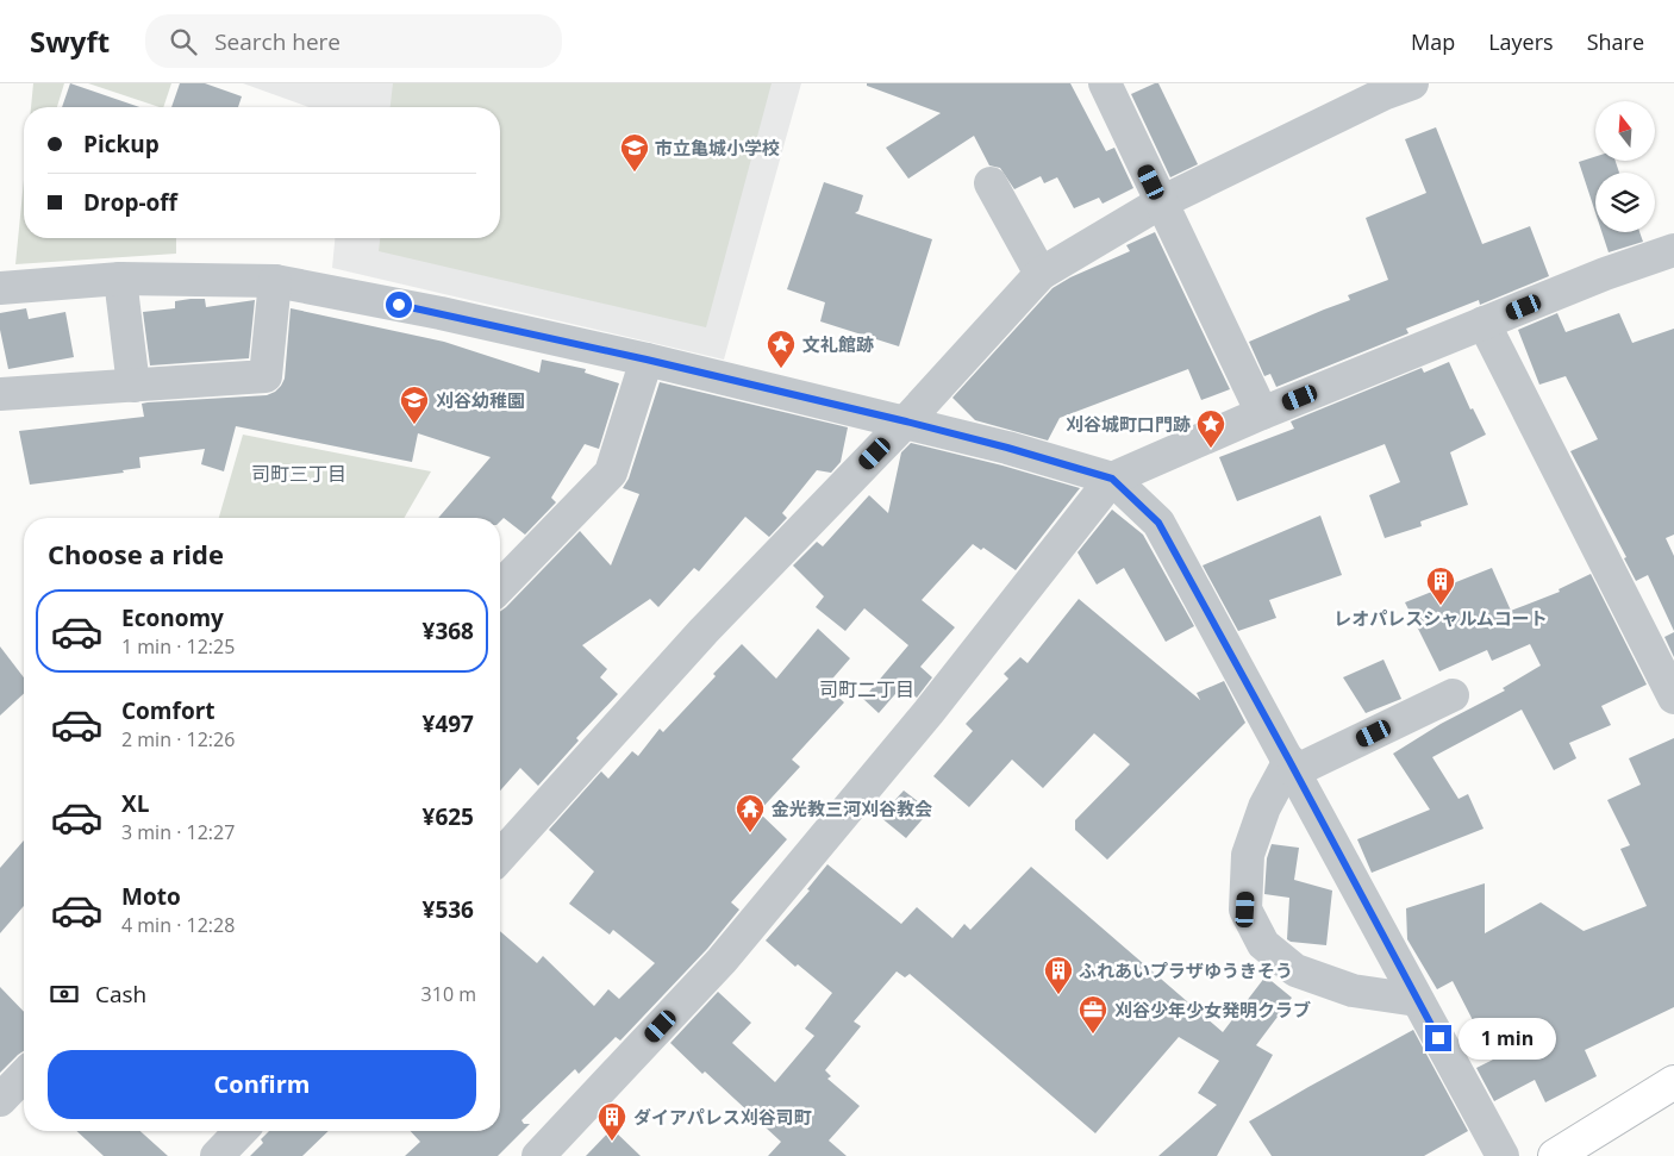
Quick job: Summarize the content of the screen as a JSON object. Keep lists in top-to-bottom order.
{
  "districts": ["司町三丁目", "司町二丁目"],
  "places": {
    "school or university": ["市立亀城小学校", "刈谷幼稚園"],
    "place": ["文礼館跡", "刈谷城町口門跡"],
    "building": ["レオパレスシャルムコート", "ふれあいプラザゆうきそう", "ダイアパレス刈谷司町"],
    "temple": ["金光教三河刈谷教会"],
    "office": ["刈谷少年少女発明クラブ"]
  },
  "north": "top",
  "page": {
    "header": "Swyft",
    "search": "Search here",
    "nav": ["Map", "Layers", "Share"],
    "banner": ["Pickup", "Drop-off"],
    "heading": "Choose a ride",
    "list": [
      {
        "name": "Economy",
        "note": "1 min · 12:25",
        "value": "¥368"
      },
      {
        "name": "Comfort",
        "note": "2 min · 12:26",
        "value": "¥497"
      },
      {
        "name": "XL",
        "note": "3 min · 12:27",
        "value": "¥625"
      },
      {
        "name": "Moto",
        "note": "4 min · 12:28",
        "value": "¥536"
      }
    ],
    "pay": ["Cash", "310 m"],
    "bubble": "1 min",
    "buttons": "Confirm"
  }
}
